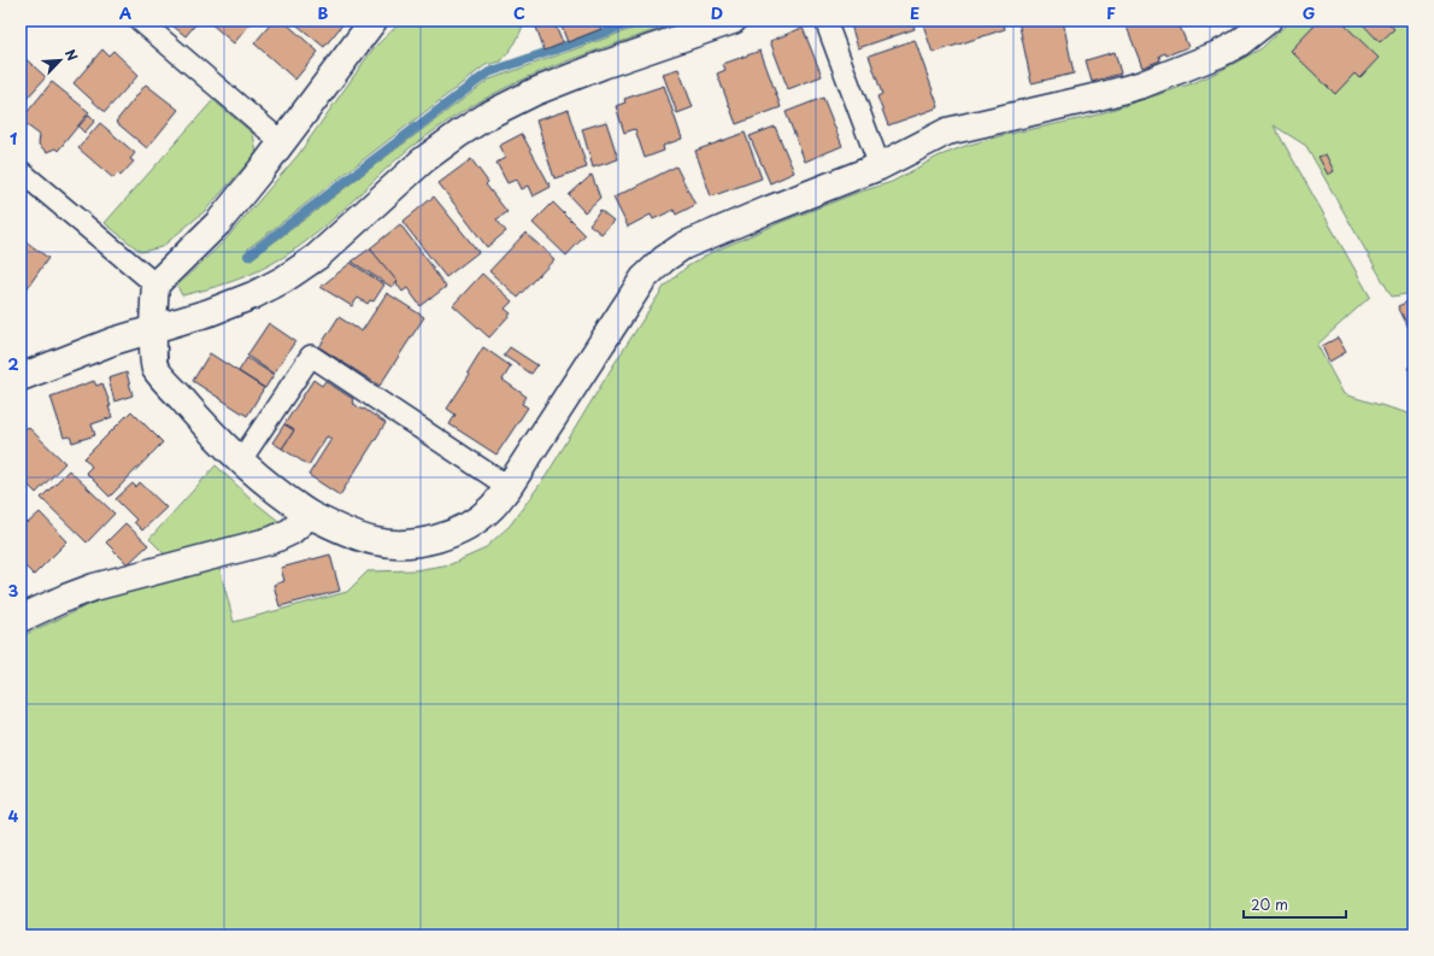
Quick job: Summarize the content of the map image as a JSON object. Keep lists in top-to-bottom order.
{
  "scale_bar": "20 m",
  "north": "top right",
  "grid": {
    "columns": [
      "A",
      "B",
      "C",
      "D",
      "E",
      "F",
      "G"
    ],
    "rows": [
      "1",
      "2",
      "3",
      "4"
    ]
  }
}
